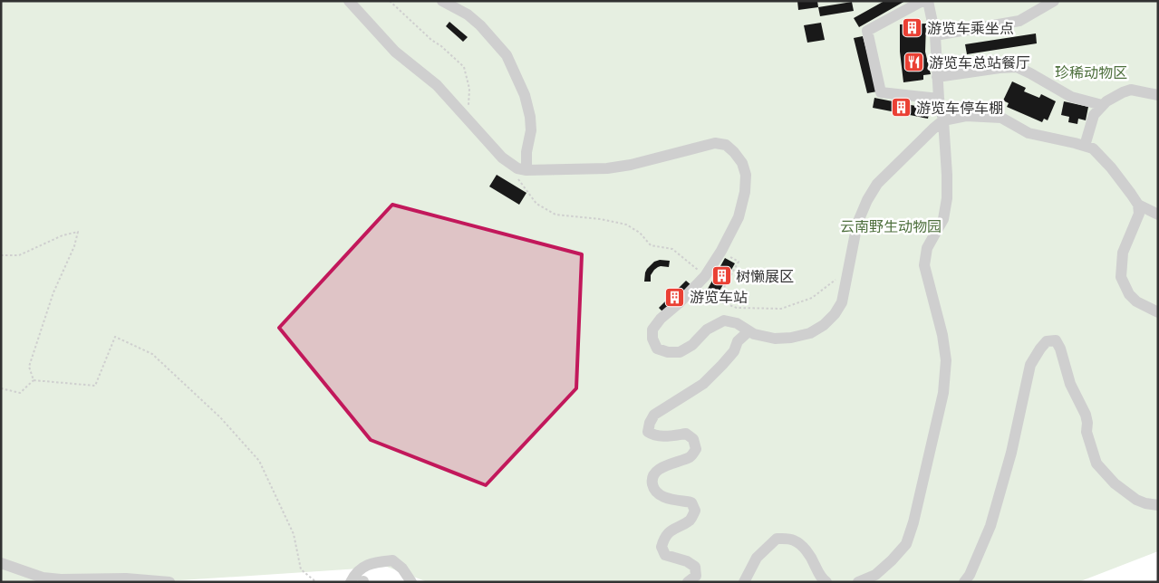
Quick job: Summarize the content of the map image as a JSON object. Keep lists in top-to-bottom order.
{
  "parks": ["珍稀动物区", "云南野生动物园"],
  "places": {
    "building": [
      "游览车乘坐点",
      "游览车停车棚",
      "树懒展区",
      "游览车站"
    ],
    "restaurant": ["游览车总站餐厅"]
  }
}
